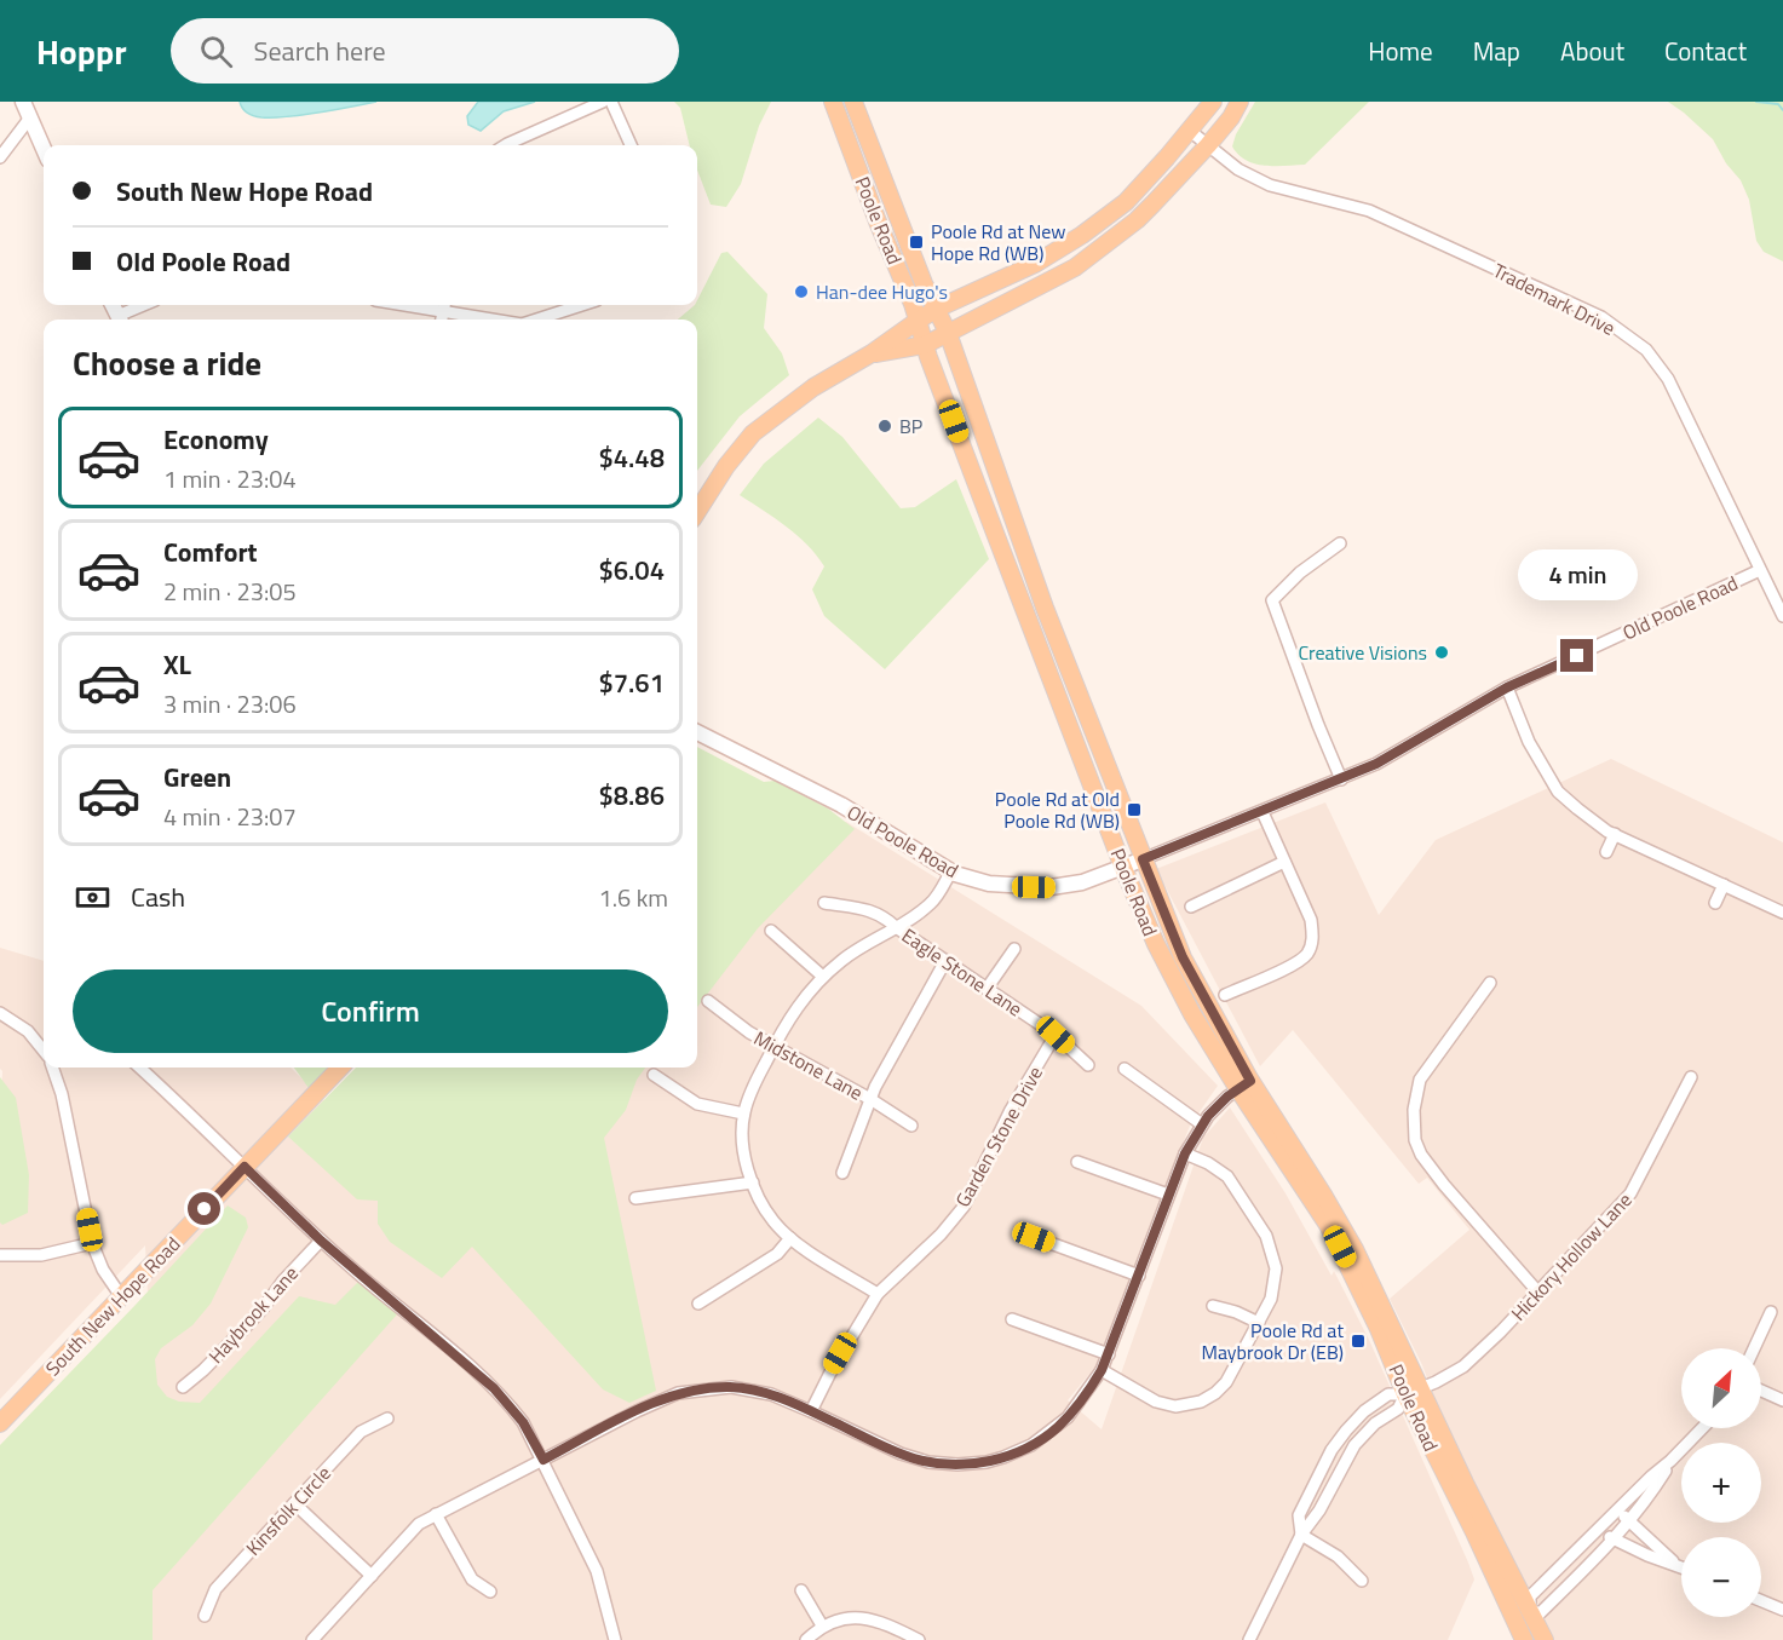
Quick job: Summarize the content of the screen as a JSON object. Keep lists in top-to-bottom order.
{
  "streets": {
    "main road": ["Poole Road", "South New Hope Road"],
    "street": [
      "Trademark Drive",
      "Old Poole Road",
      "Eagle Stone Lane",
      "Midstone Lane",
      "Garden Stone Drive",
      "Hickory Hollow Lane",
      "Haybrook Lane",
      "Kinsfolk Circle"
    ]
  },
  "crossings": [
    ["Poole Road", "Old Poole Road"],
    ["Poole Road", "Hickory Hollow Lane"],
    ["Trademark Drive", "Old Poole Road"],
    ["Eagle Stone Lane", "Garden Stone Drive"]
  ],
  "places": {
    "transit": ["Poole Rd at New Hope Rd (WB)", "Poole Rd at Old Poole Rd (WB)", "Poole Rd at Maybrook Dr (EB)"],
    "other": ["Han-dee Hugo's", "BP", "Creative Visions"]
  },
  "north": "top right",
  "page": {
    "header": "Hoppr",
    "search": "Search here",
    "nav": [
      "Home",
      "Map",
      "About",
      "Contact"
    ],
    "banner": ["South New Hope Road", "Old Poole Road"],
    "heading": "Choose a ride",
    "list": [
      {
        "name": "Economy",
        "note": "1 min · 23:04",
        "value": "$4.48"
      },
      {
        "name": "Comfort",
        "note": "2 min · 23:05",
        "value": "$6.04"
      },
      {
        "name": "XL",
        "note": "3 min · 23:06",
        "value": "$7.61"
      },
      {
        "name": "Green",
        "note": "4 min · 23:07",
        "value": "$8.86"
      }
    ],
    "bubble": "4 min",
    "pay": ["Cash", "1.6 km"],
    "buttons": "Confirm",
    "map_buttons": ["+", "−"]
  }
}
